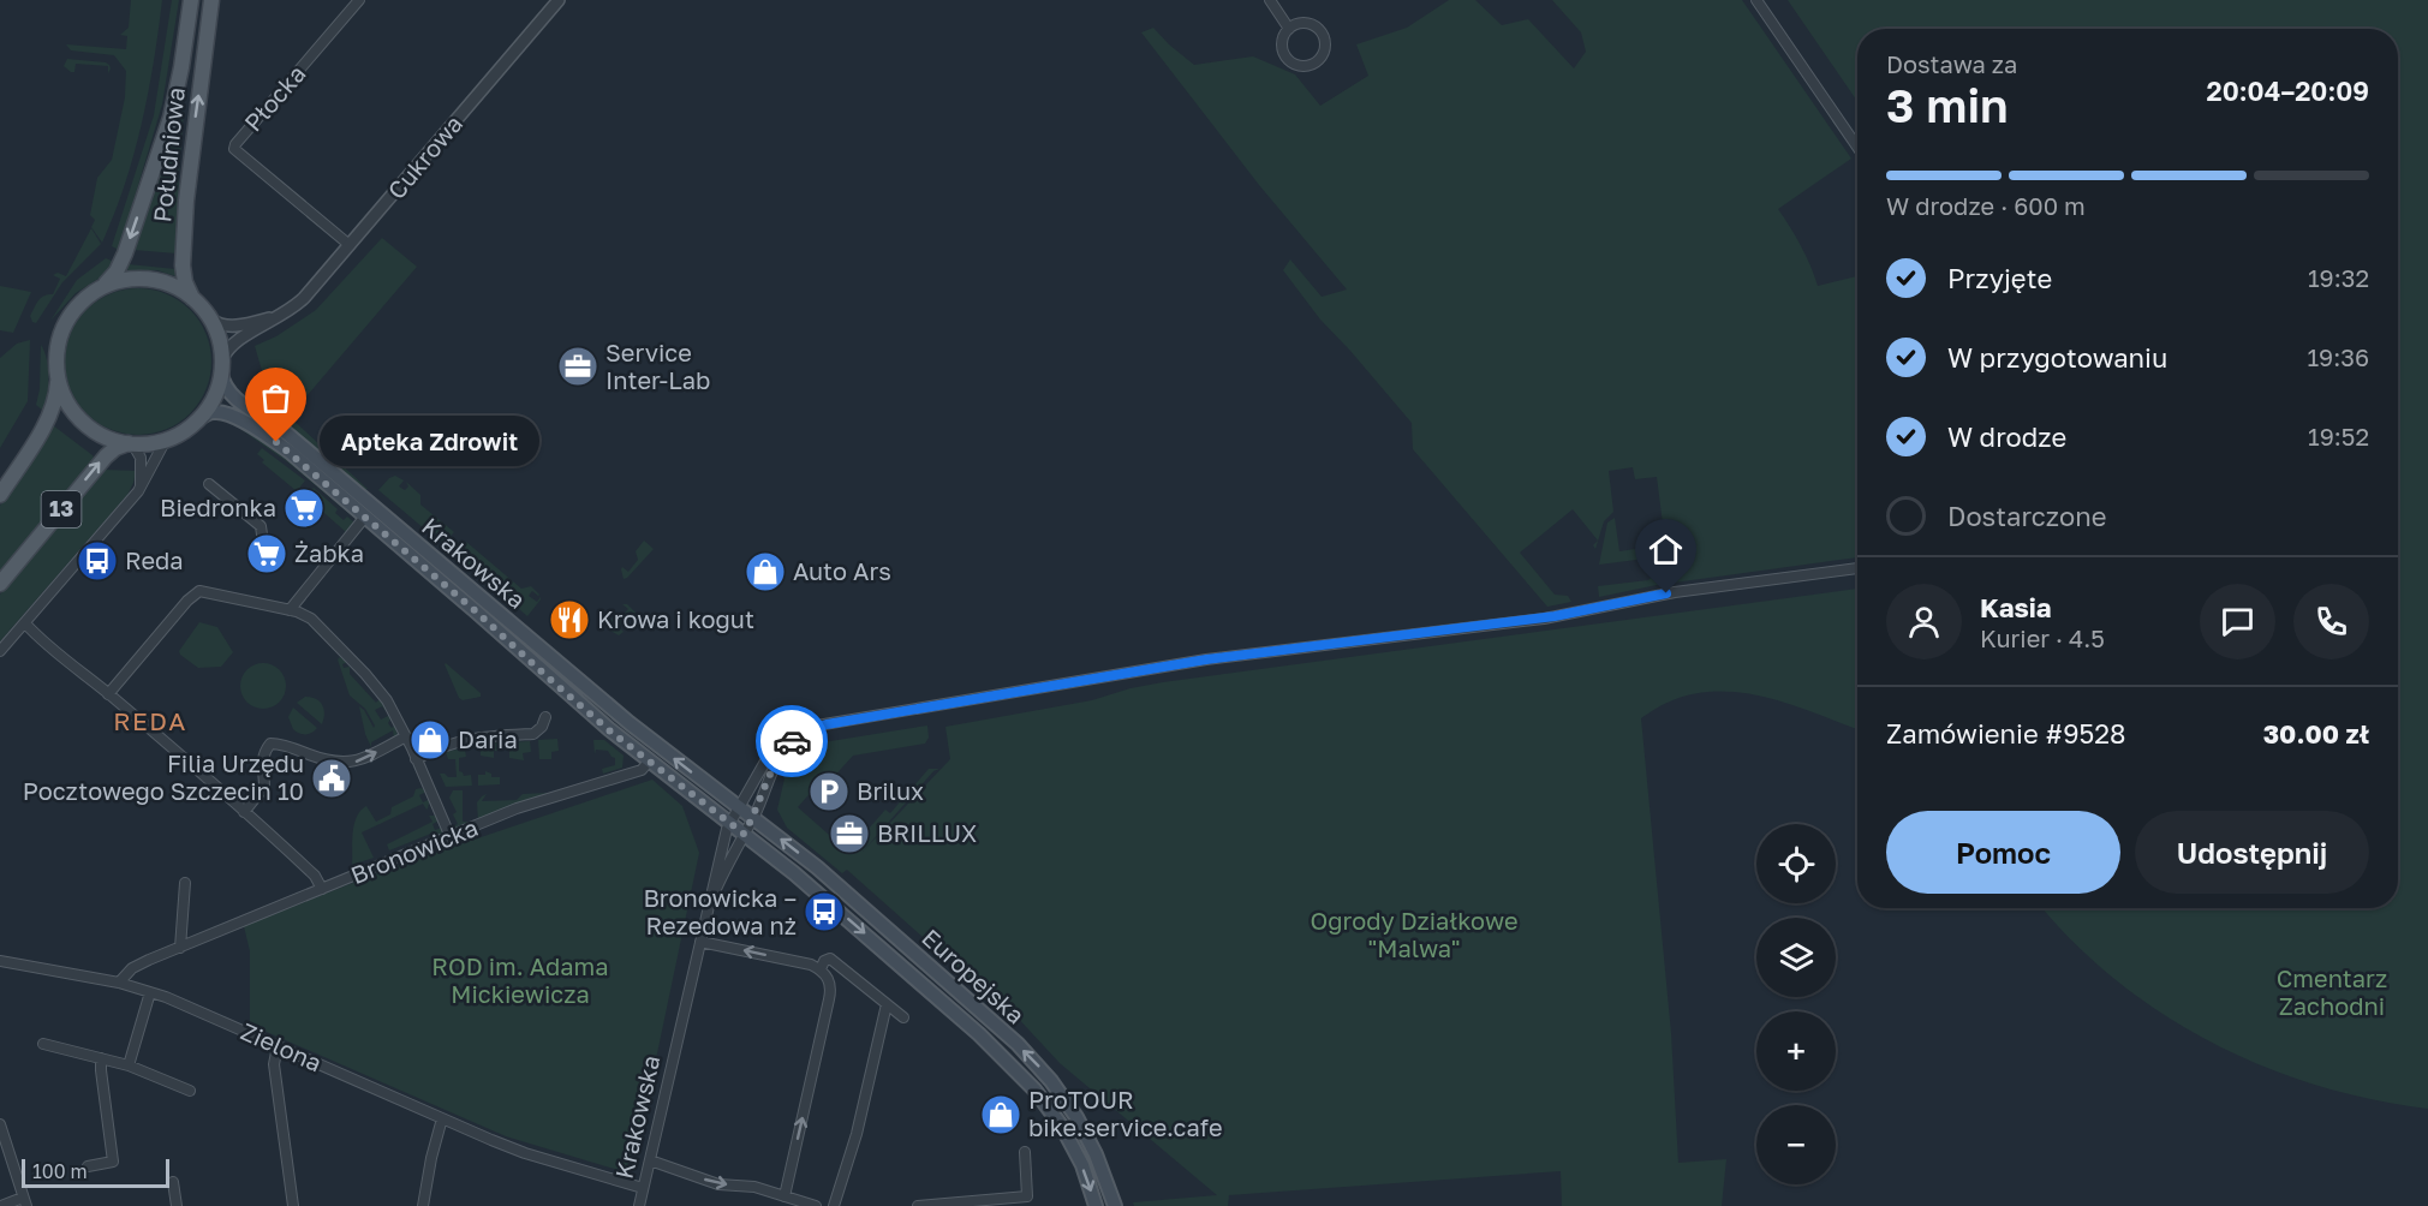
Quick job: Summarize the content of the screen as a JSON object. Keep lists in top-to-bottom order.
{
  "streets": {
    "main road": [
      "Południowa",
      "13",
      "Krakowska",
      "Europejska"
    ],
    "street": [
      "Płocka",
      "Cukrowa",
      "Bronowicka",
      "Zielona"
    ]
  },
  "crossings": [
    ["Płocka", "Cukrowa"],
    ["Południowa", "Cukrowa"],
    ["Południowa", "13"],
    ["Południowa", "Krakowska"],
    ["Cukrowa", "13"],
    ["Cukrowa", "Krakowska"],
    ["13", "Krakowska"],
    ["Krakowska", "Bronowicka"],
    ["Krakowska", "Europejska"],
    ["Krakowska", "Zielona"],
    ["Bronowicka", "Zielona"]
  ],
  "districts": ["REDA"],
  "parks": ["Ogrody Działkowe \"Malwa\"", "ROD im. Adama Mickiewicza", "Cmentarz Zachodni"],
  "places": {
    "office": ["Service Inter-Lab", "BRILLUX"],
    "other": ["Apteka Zdrowit"],
    "supermarket": ["Biedronka", "Żabka"],
    "bus stop": ["Reda", "Bronowicka – Rezedowa nż"],
    "shop": ["Auto Ars", "Daria", "ProTOUR bike.service.cafe"],
    "restaurant": ["Krowa i kogut"],
    "public building": ["Filia Urzędu Pocztowego Szczecin 10"],
    "parking": ["Brilux"]
  },
  "scale_bar": "100 m",
  "page": {
    "heading": ["3 min", "Dostawa za", "20:04–20:09"],
    "panel": [
      "Kasia",
      "Kurier · 4.5",
      "Zamówienie #9528",
      "30.00 zł"
    ],
    "bar": "W drodze · 600 m",
    "list": [
      ["Przyjęte", "19:32"],
      ["W przygotowaniu", "19:36"],
      ["W drodze", "19:52"],
      "Dostarczone"
    ],
    "bubble": "Apteka Zdrowit",
    "buttons": ["Pomoc", "Udostępnij"],
    "map_buttons": ["+", "−"],
    "scale": "100 m"
  }
}
